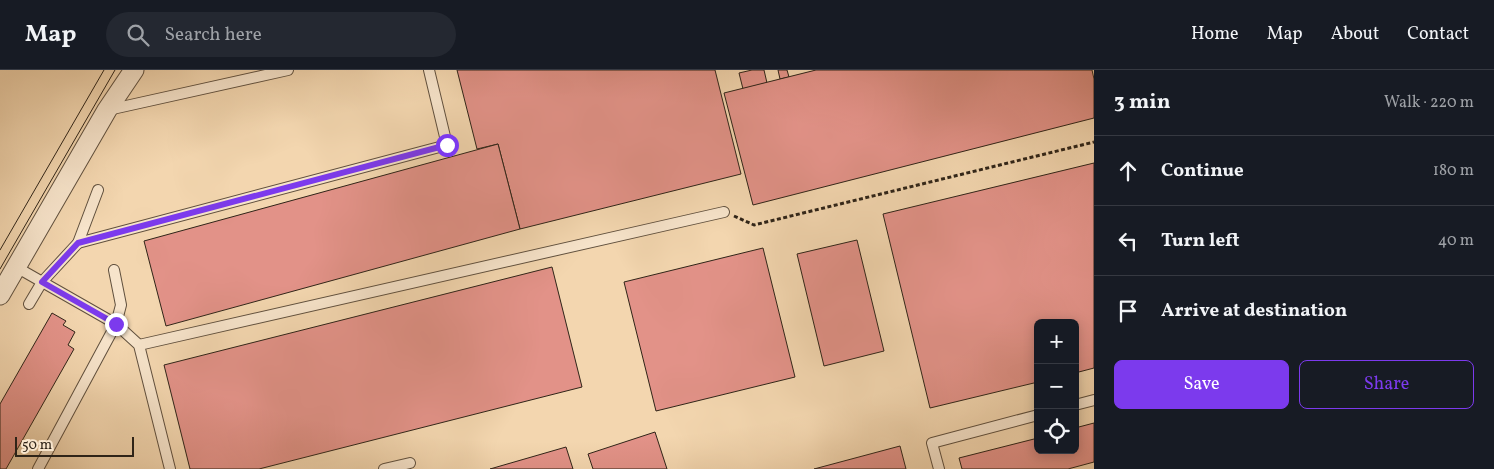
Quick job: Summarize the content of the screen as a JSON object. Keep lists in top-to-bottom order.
{
  "scale_bar": "50 m",
  "page": {
    "header": "Map",
    "search": "Search here",
    "nav": [
      "Home",
      "Map",
      "About",
      "Contact"
    ],
    "heading": ["3 min", "Walk · 220 m"],
    "list": [
      ["Continue", "180 m"],
      ["Turn left", "40 m"],
      "Arrive at destination"
    ],
    "map_buttons": ["+", "−"],
    "buttons": ["Save", "Share"],
    "scale": "50 m"
  }
}
